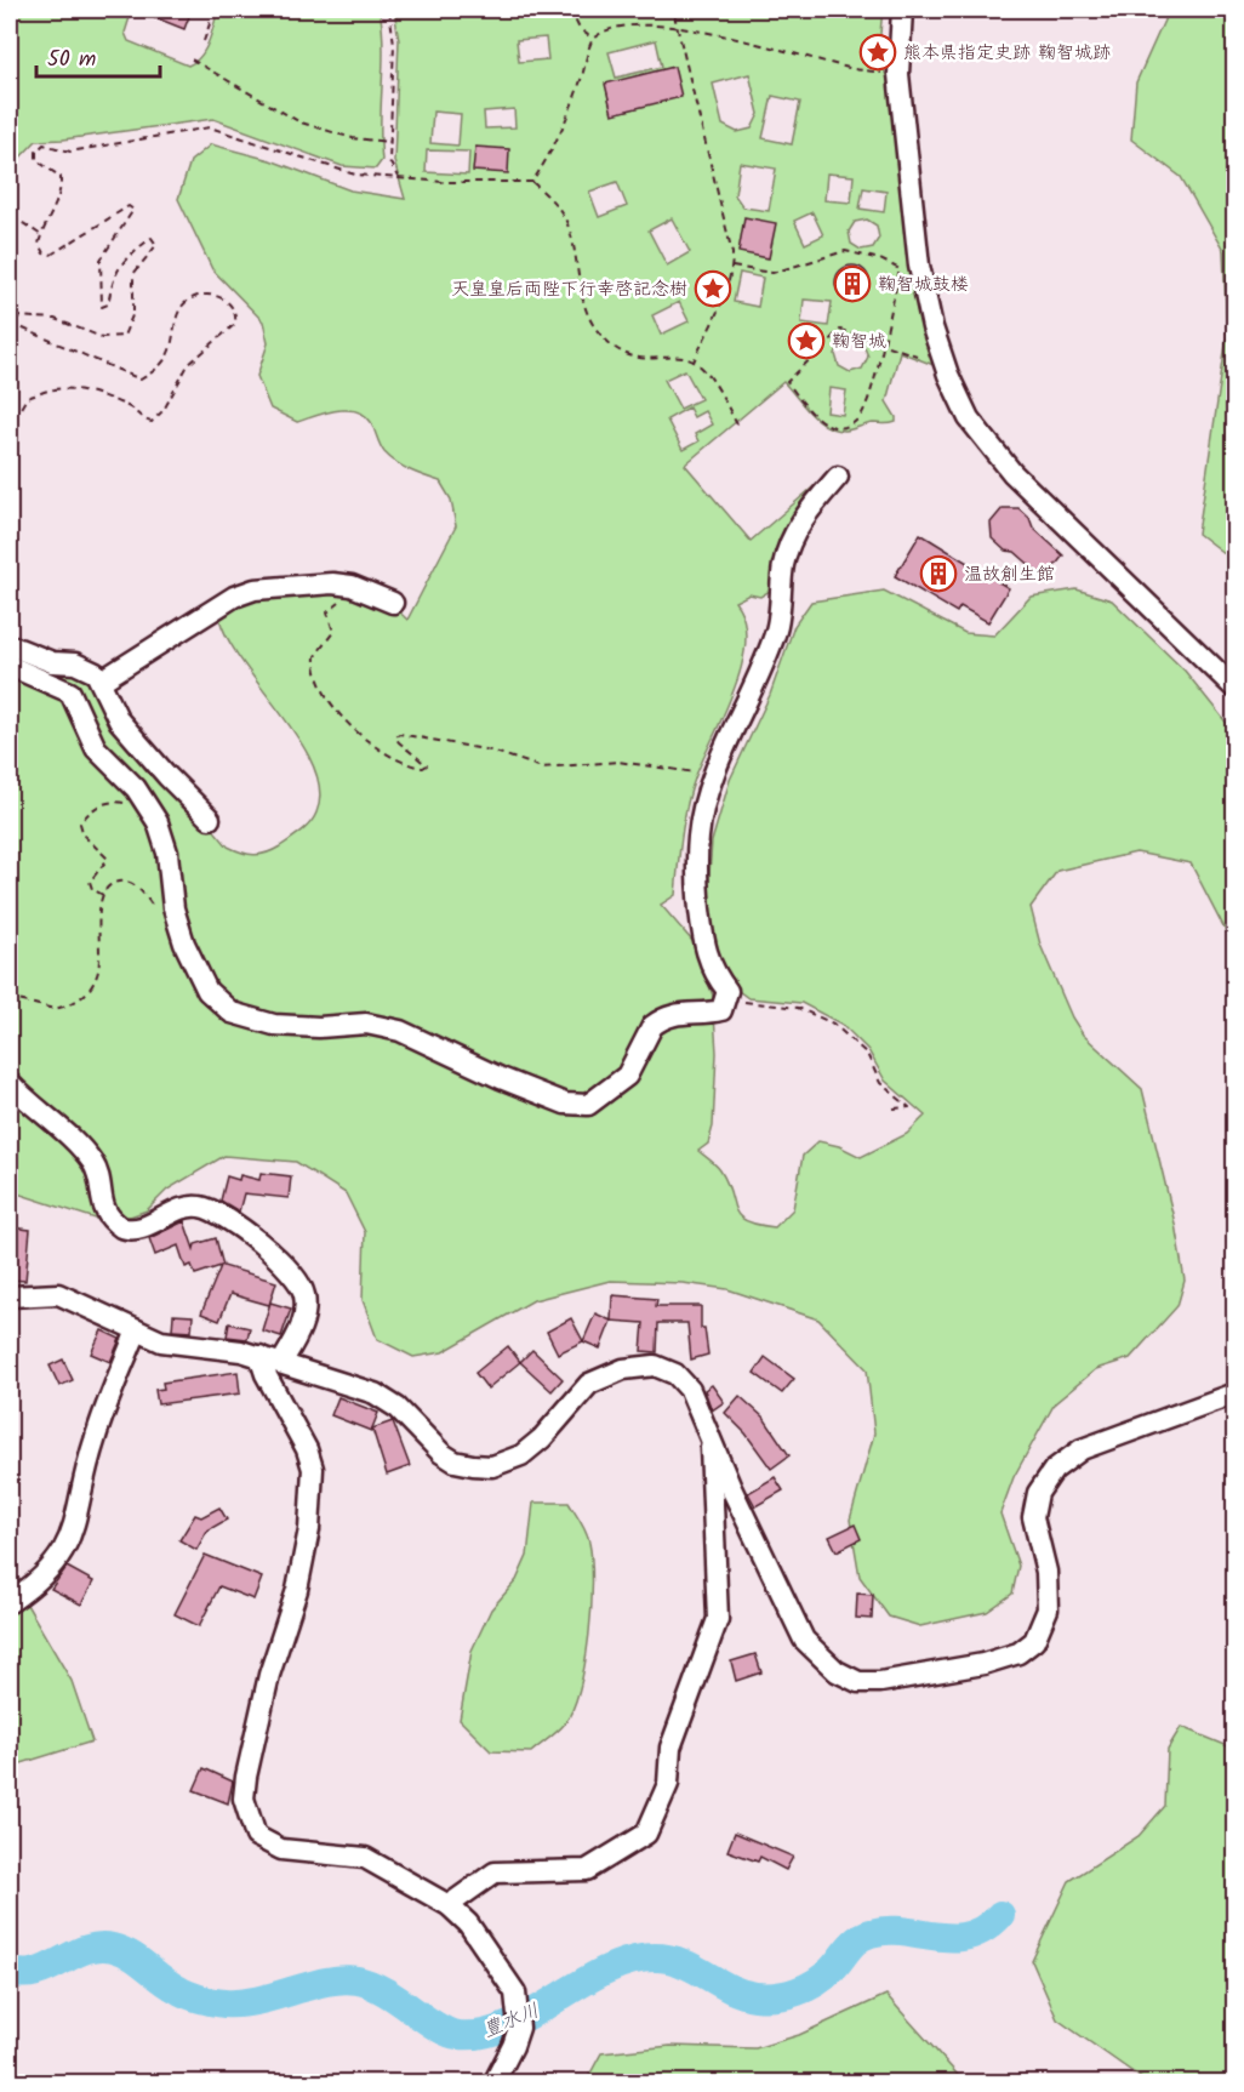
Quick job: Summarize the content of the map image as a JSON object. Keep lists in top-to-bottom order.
{
  "water": ["豊水川"],
  "places": {
    "place": ["熊本県指定史跡 鞠智城跡", "天皇皇后両陛下行幸啓記念樹", "鞠智城"],
    "building": ["鞠智城鼓楼", "温故創生館"]
  },
  "scale_bar": "50 m"
}
